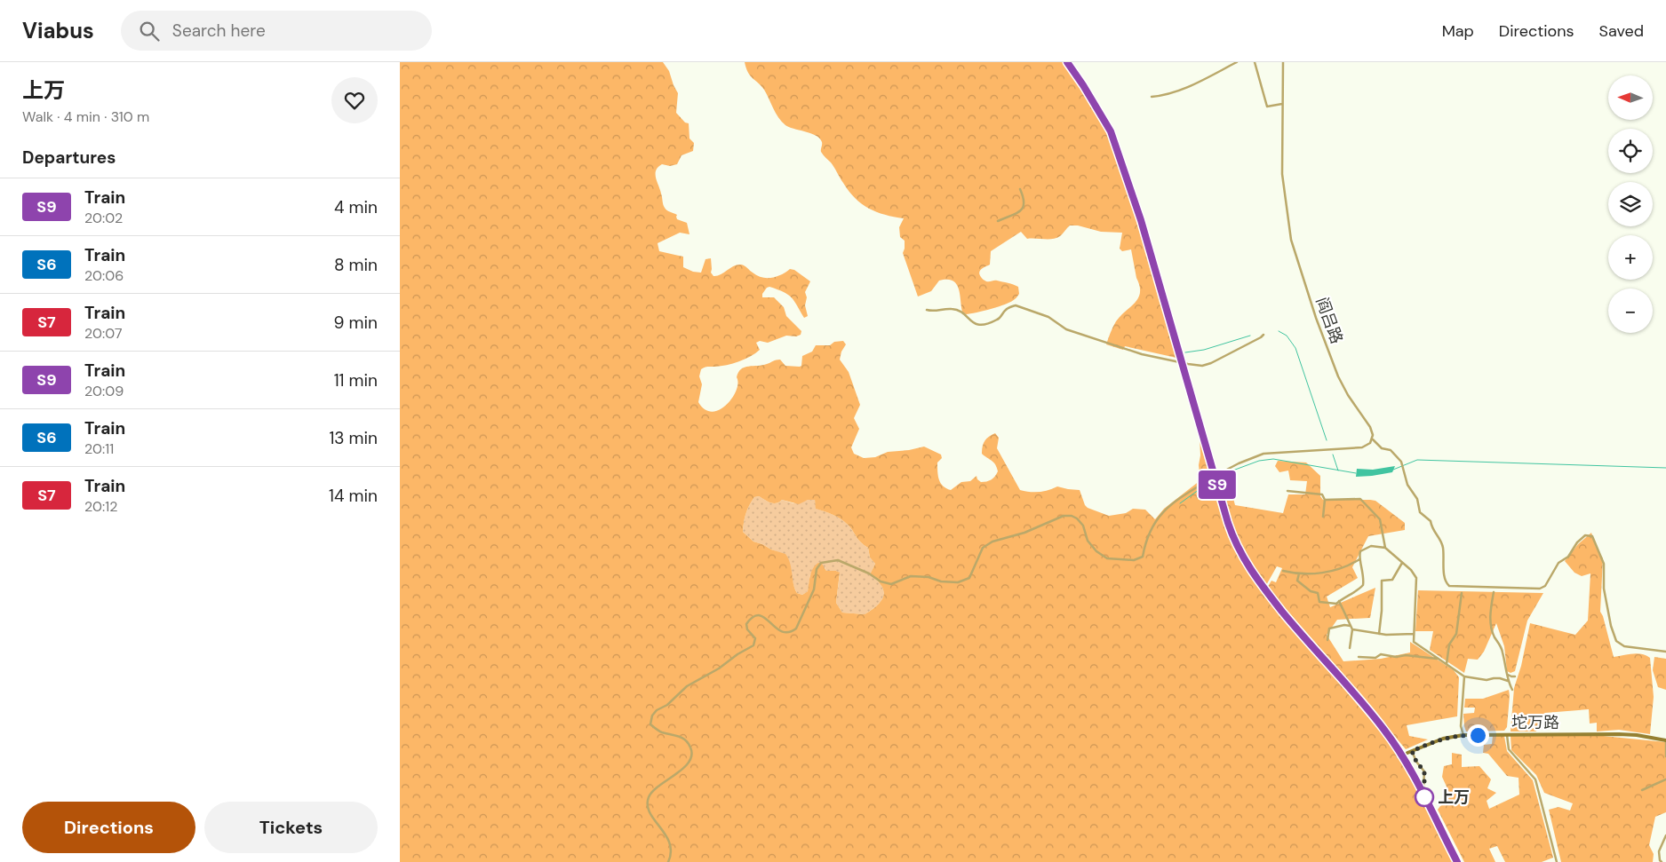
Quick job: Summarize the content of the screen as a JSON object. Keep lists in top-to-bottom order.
{
  "streets": {
    "main road": ["坨万路"],
    "street": ["阎吕路"]
  },
  "places": ["上万"],
  "north": "left",
  "page": {
    "header": "Viabus",
    "search": "Search here",
    "nav": ["Map", "Directions", "Saved"],
    "heading": [
      ["上万", "Walk · 4 min · 310 m"],
      "Departures"
    ],
    "on_map": "S9",
    "map_buttons": ["+", "−"],
    "list": [
      {
        "mark": "S9",
        "name": "Train",
        "note": "20:02",
        "value": "4 min"
      },
      {
        "mark": "S6",
        "name": "Train",
        "note": "20:06",
        "value": "8 min"
      },
      {
        "mark": "S7",
        "name": "Train",
        "note": "20:07",
        "value": "9 min"
      },
      {
        "mark": "S9",
        "name": "Train",
        "note": "20:09",
        "value": "11 min"
      },
      {
        "mark": "S6",
        "name": "Train",
        "note": "20:11",
        "value": "13 min"
      },
      {
        "mark": "S7",
        "name": "Train",
        "note": "20:12",
        "value": "14 min"
      }
    ],
    "buttons": ["Directions", "Tickets"]
  }
}
